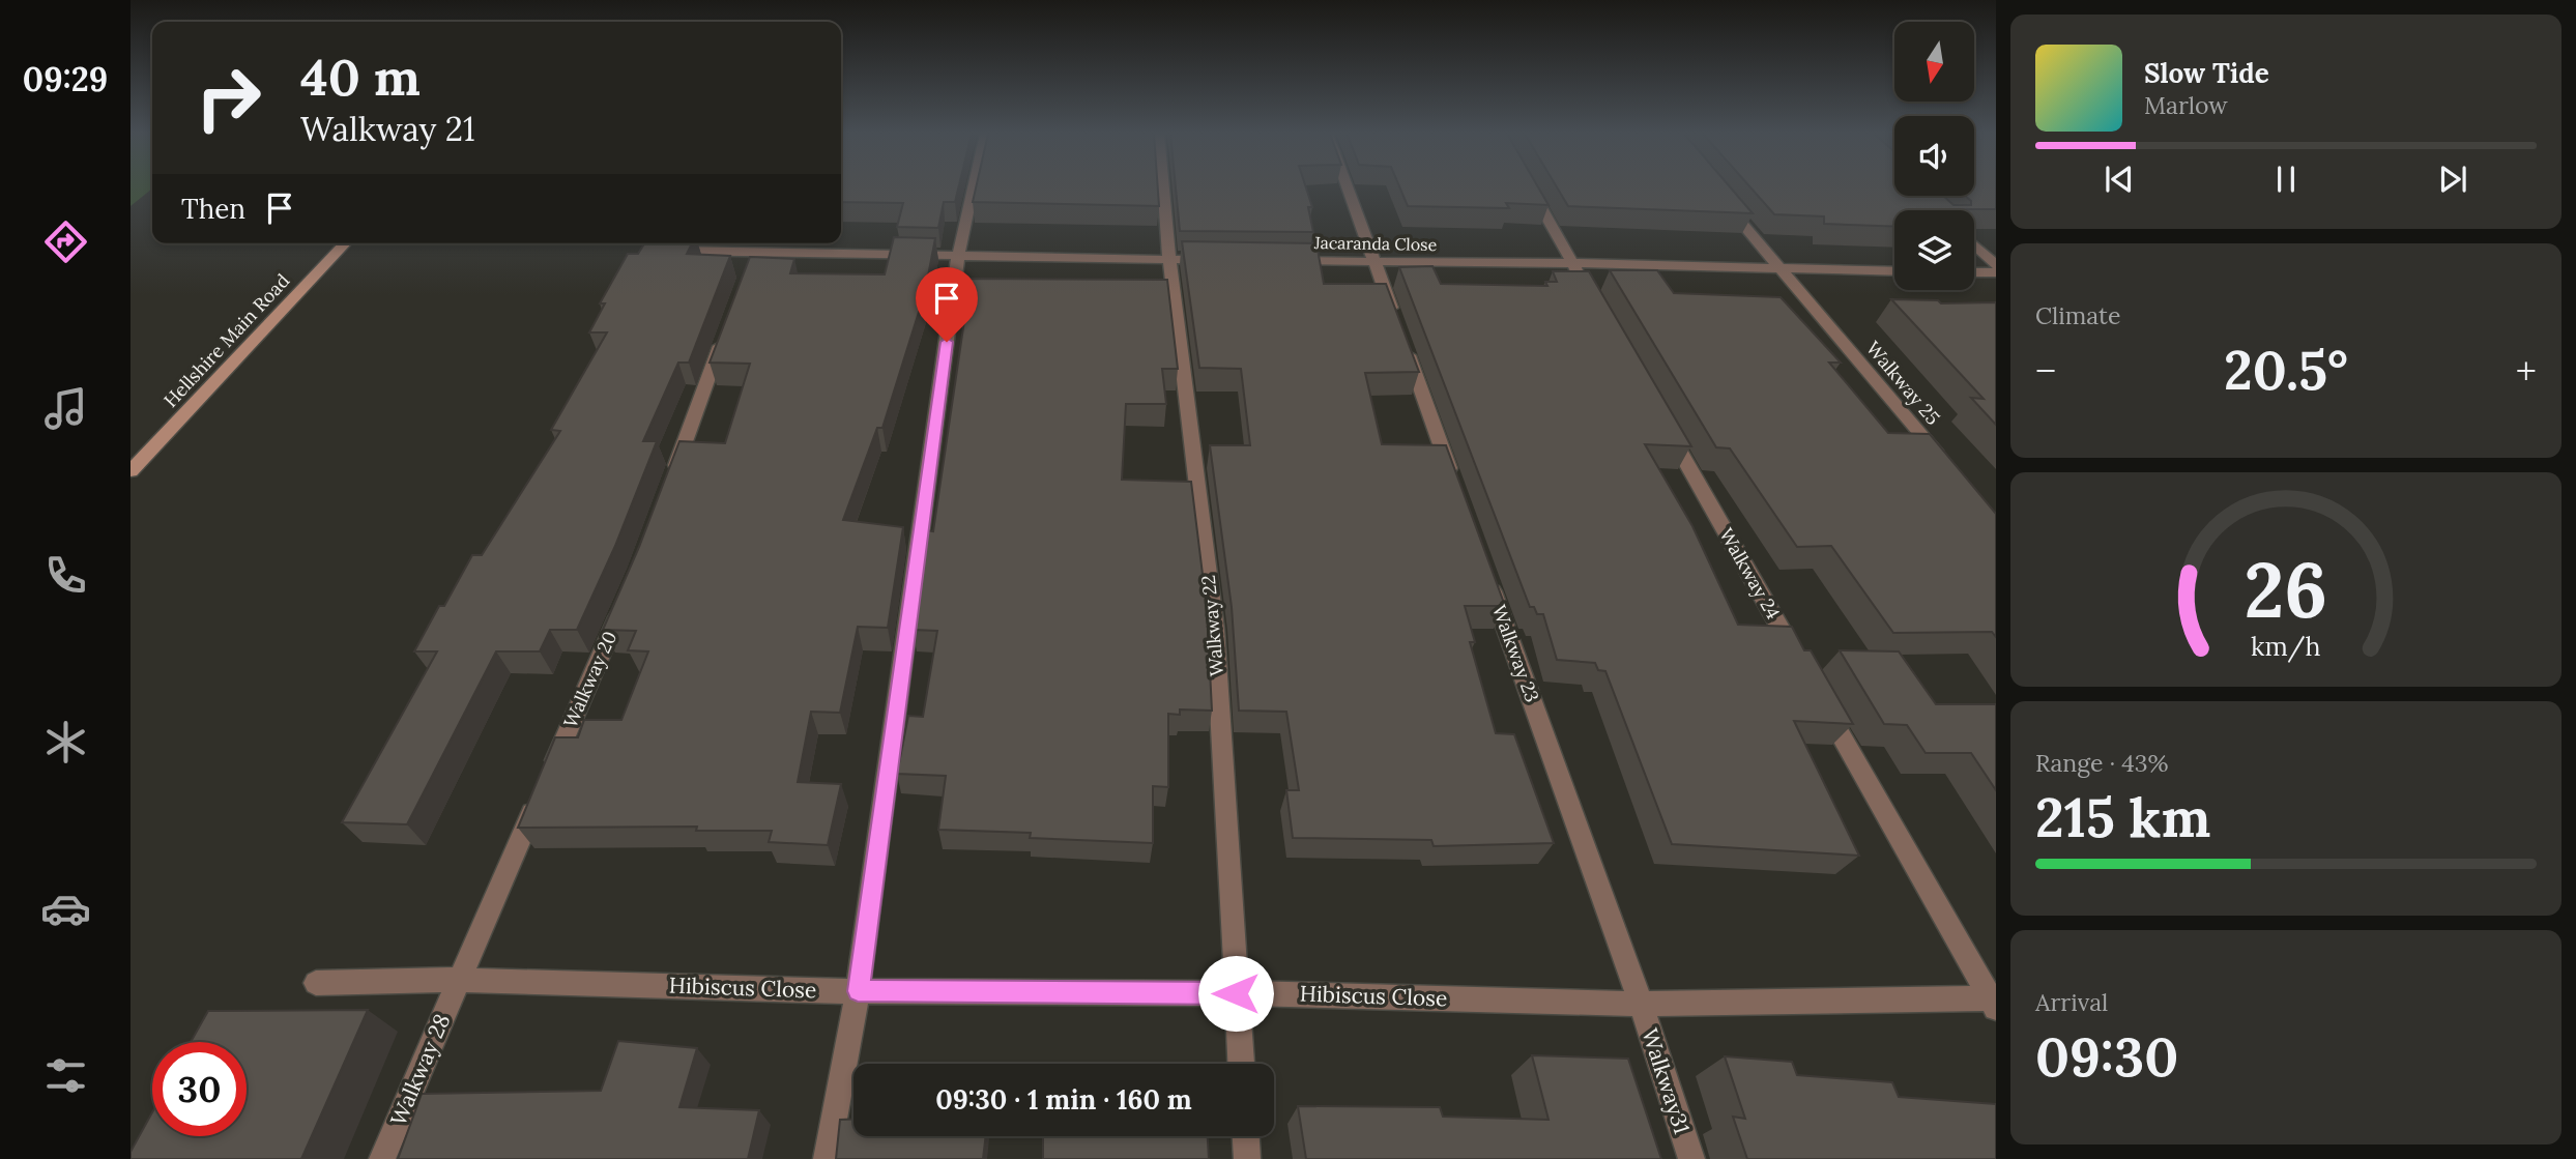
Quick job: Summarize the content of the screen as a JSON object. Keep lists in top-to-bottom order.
{
  "streets": {
    "main road": ["Hellshire Main Road"],
    "street": [
      "Jacaranda Close",
      "Walkway 25",
      "Walkway 24",
      "Walkway 22",
      "Walkway 23",
      "Walkway 20",
      "Hibiscus Close",
      "Walkway 28",
      "Walkway31"
    ]
  },
  "crossings": [
    ["Jacaranda Close", "Walkway 25"],
    ["Walkway 22", "Hibiscus Close"],
    ["Walkway 23", "Hibiscus Close"],
    ["Walkway 23", "Walkway31"],
    ["Walkway 20", "Hibiscus Close"],
    ["Walkway 20", "Walkway 28"],
    ["Hibiscus Close", "Walkway 28"],
    ["Hibiscus Close", "Walkway31"]
  ],
  "north": "bottom",
  "page": {
    "tabs": "09:29",
    "turn": ["40 m", "Walkway 21"],
    "song": ["Slow Tide", "Marlow"],
    "then": "Then",
    "tile": [
      "Climate",
      ["Range · 43%", "215 km"],
      ["Arrival", "09:30"]
    ],
    "heat": ["−", "20.5°", "+"],
    "limit": "30",
    "trip": "09:30 · 1 min · 160 m",
    "gauge": ["26", "km/h"]
  }
}
